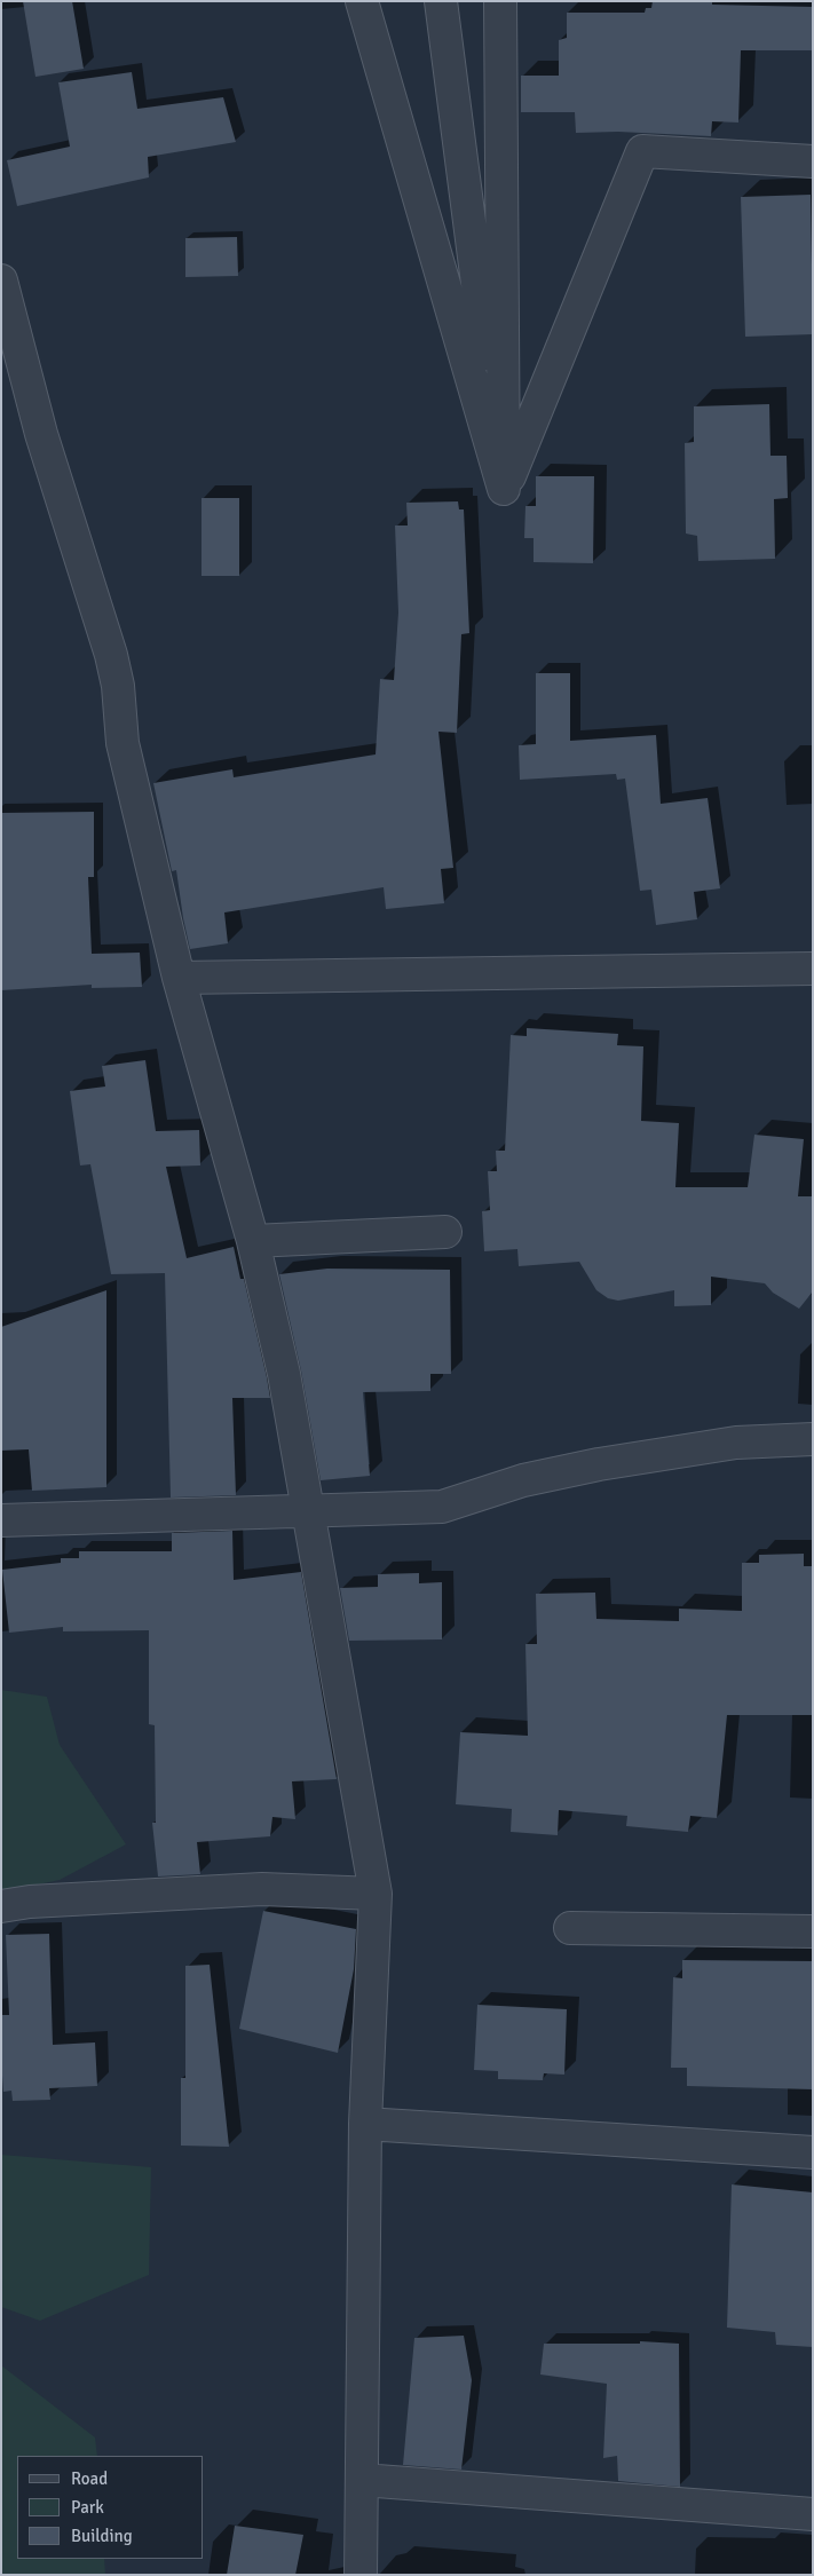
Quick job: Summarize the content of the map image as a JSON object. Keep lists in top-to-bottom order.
{
  "legend": ["Road", "Park", "Building"]
}
